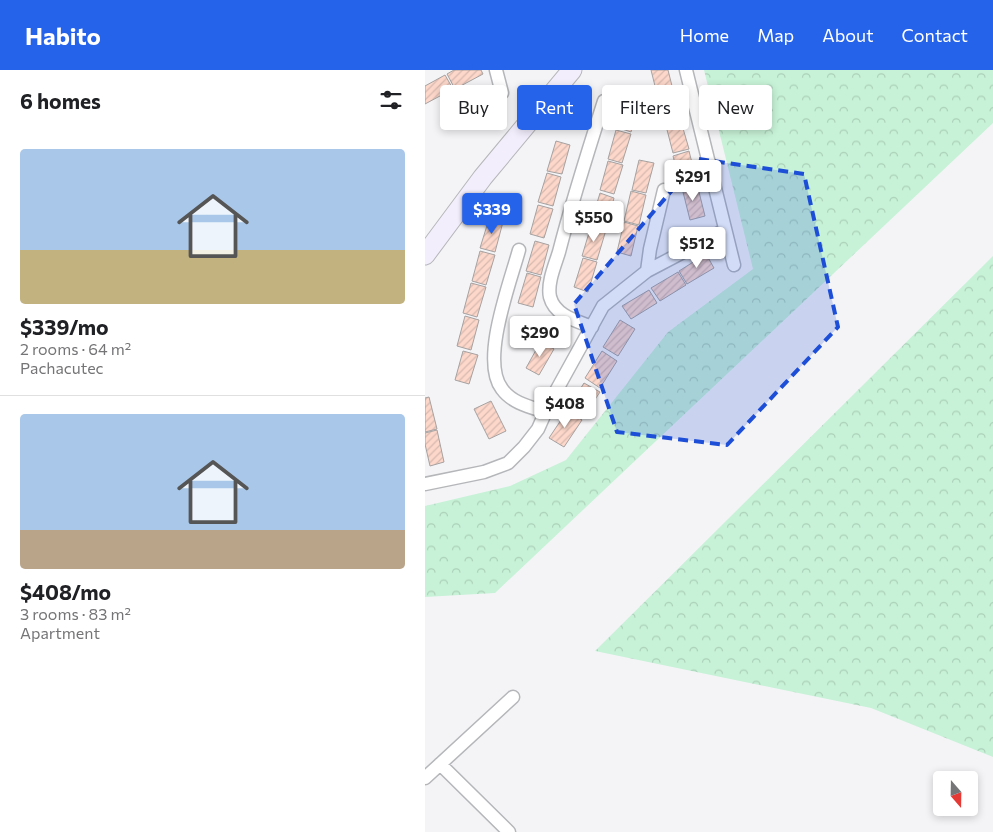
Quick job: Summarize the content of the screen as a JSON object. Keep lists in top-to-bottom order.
{
  "north": "bottom",
  "page": {
    "header": "Habito",
    "nav": [
      "Home",
      "Map",
      "About",
      "Contact"
    ],
    "heading": "6 homes",
    "chip": [
      "Buy",
      "Rent",
      "Filters",
      "New"
    ],
    "list": [
      {
        "name": "$339/mo",
        "note": "2 rooms · 64 m² · Pachacutec"
      },
      {
        "name": "$408/mo",
        "note": "3 rooms · 83 m² · Apartment"
      }
    ],
    "price": [
      "$291",
      "$339",
      "$550",
      "$512",
      "$290",
      "$408"
    ]
  }
}
